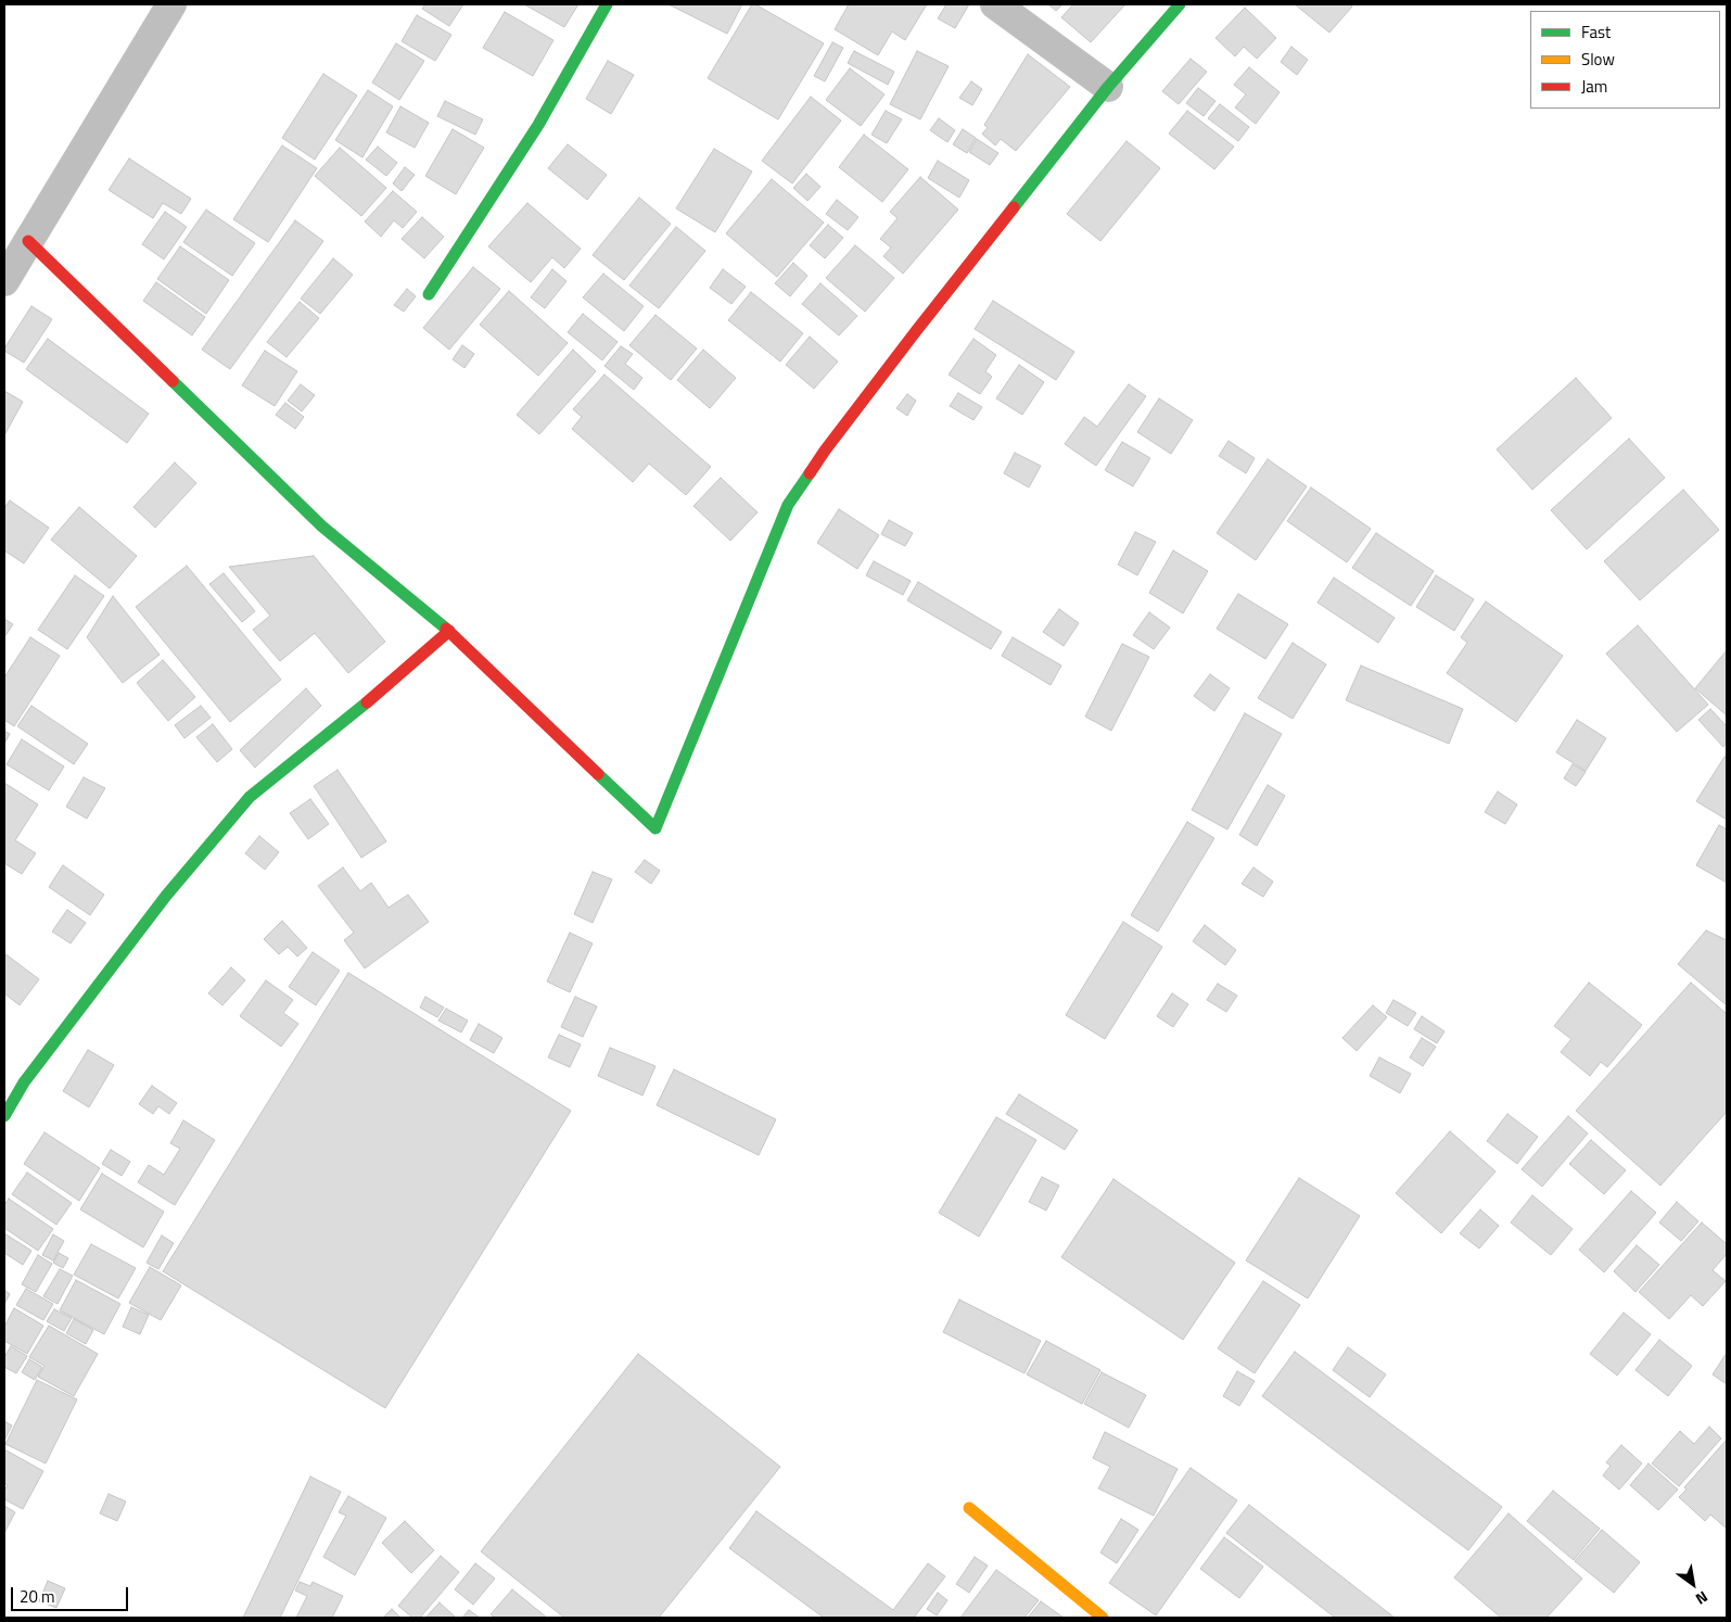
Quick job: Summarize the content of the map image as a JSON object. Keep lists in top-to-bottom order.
{
  "legend": ["Fast", "Slow", "Jam"],
  "scale_bar": "20 m",
  "north": "bottom right"
}
